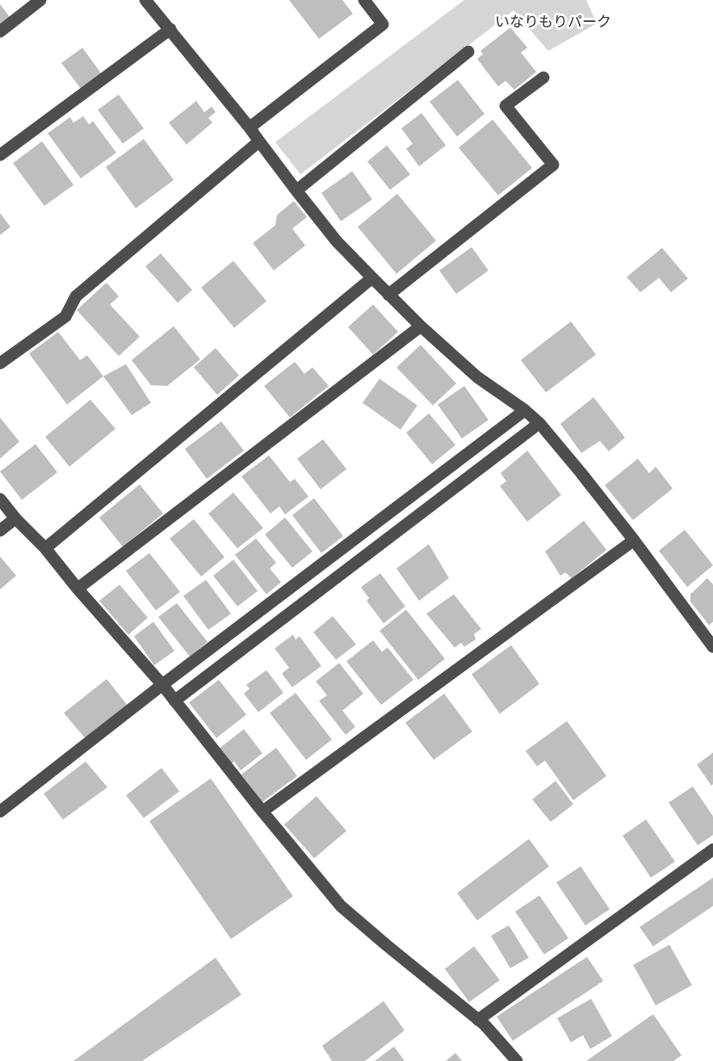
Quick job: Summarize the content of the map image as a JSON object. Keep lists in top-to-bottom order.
{
  "parks": ["いなりもりパーク"]
}
